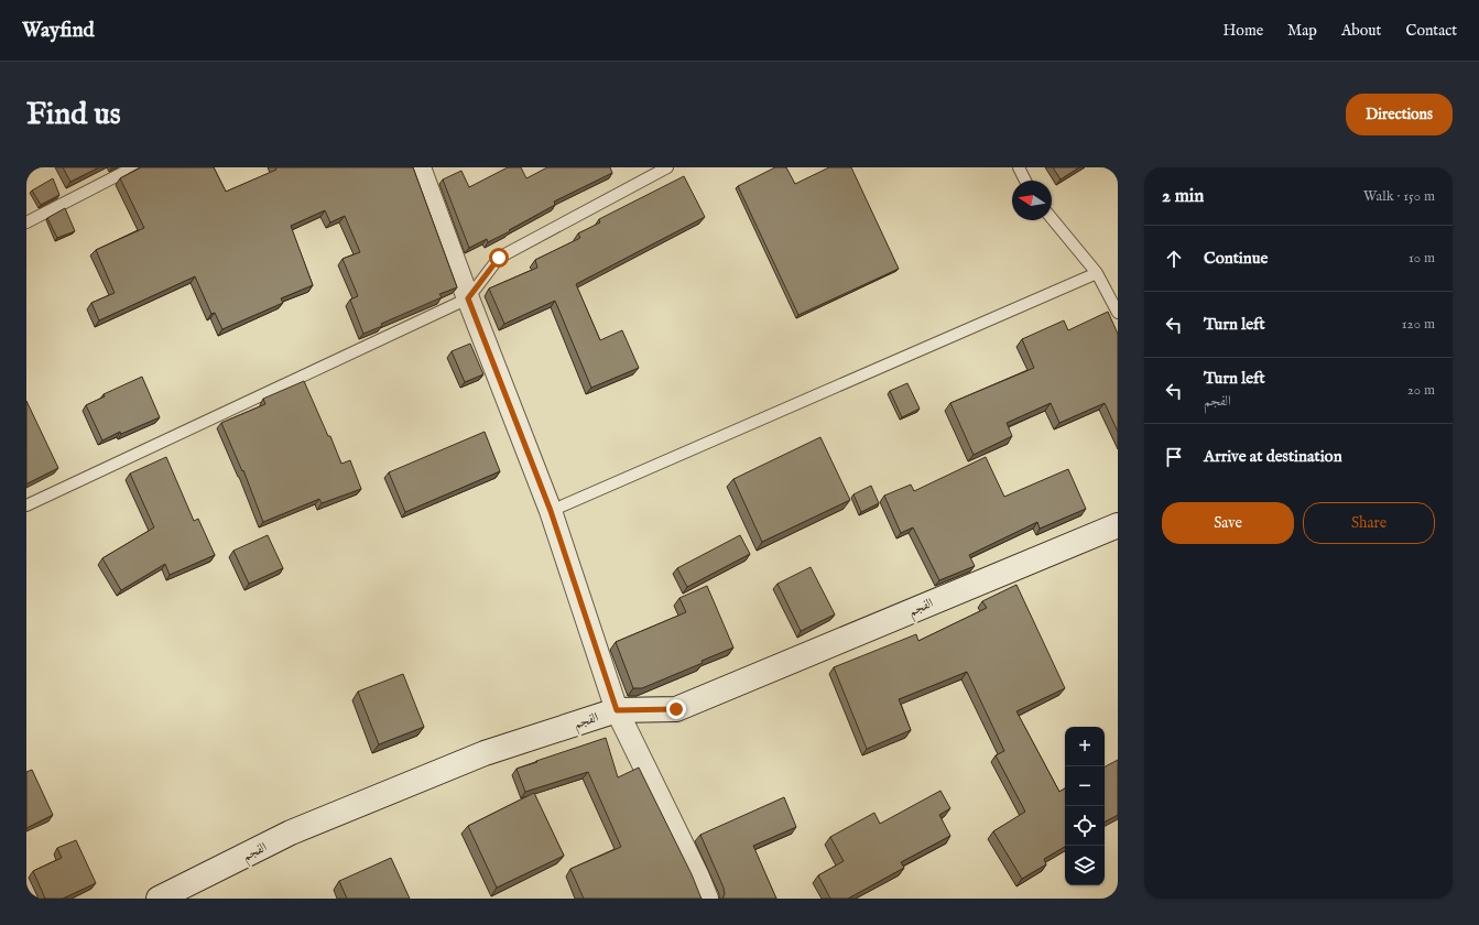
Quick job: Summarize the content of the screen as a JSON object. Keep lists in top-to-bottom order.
{
  "streets": {
    "main road": ["الفجم"]
  },
  "north": "left",
  "page": {
    "header": "Wayfind",
    "nav": [
      "Home",
      "Map",
      "About",
      "Contact"
    ],
    "buttons": [
      "Directions",
      ["Save", "Share"]
    ],
    "title": "Find us",
    "heading": ["2 min", "Walk · 150 m"],
    "list": [
      ["Continue", "10 m"],
      ["Turn left", "120 m"],
      ["Turn left", "الفجم", "20 m"],
      "Arrive at destination"
    ],
    "map_buttons": ["+", "−"]
  }
}
